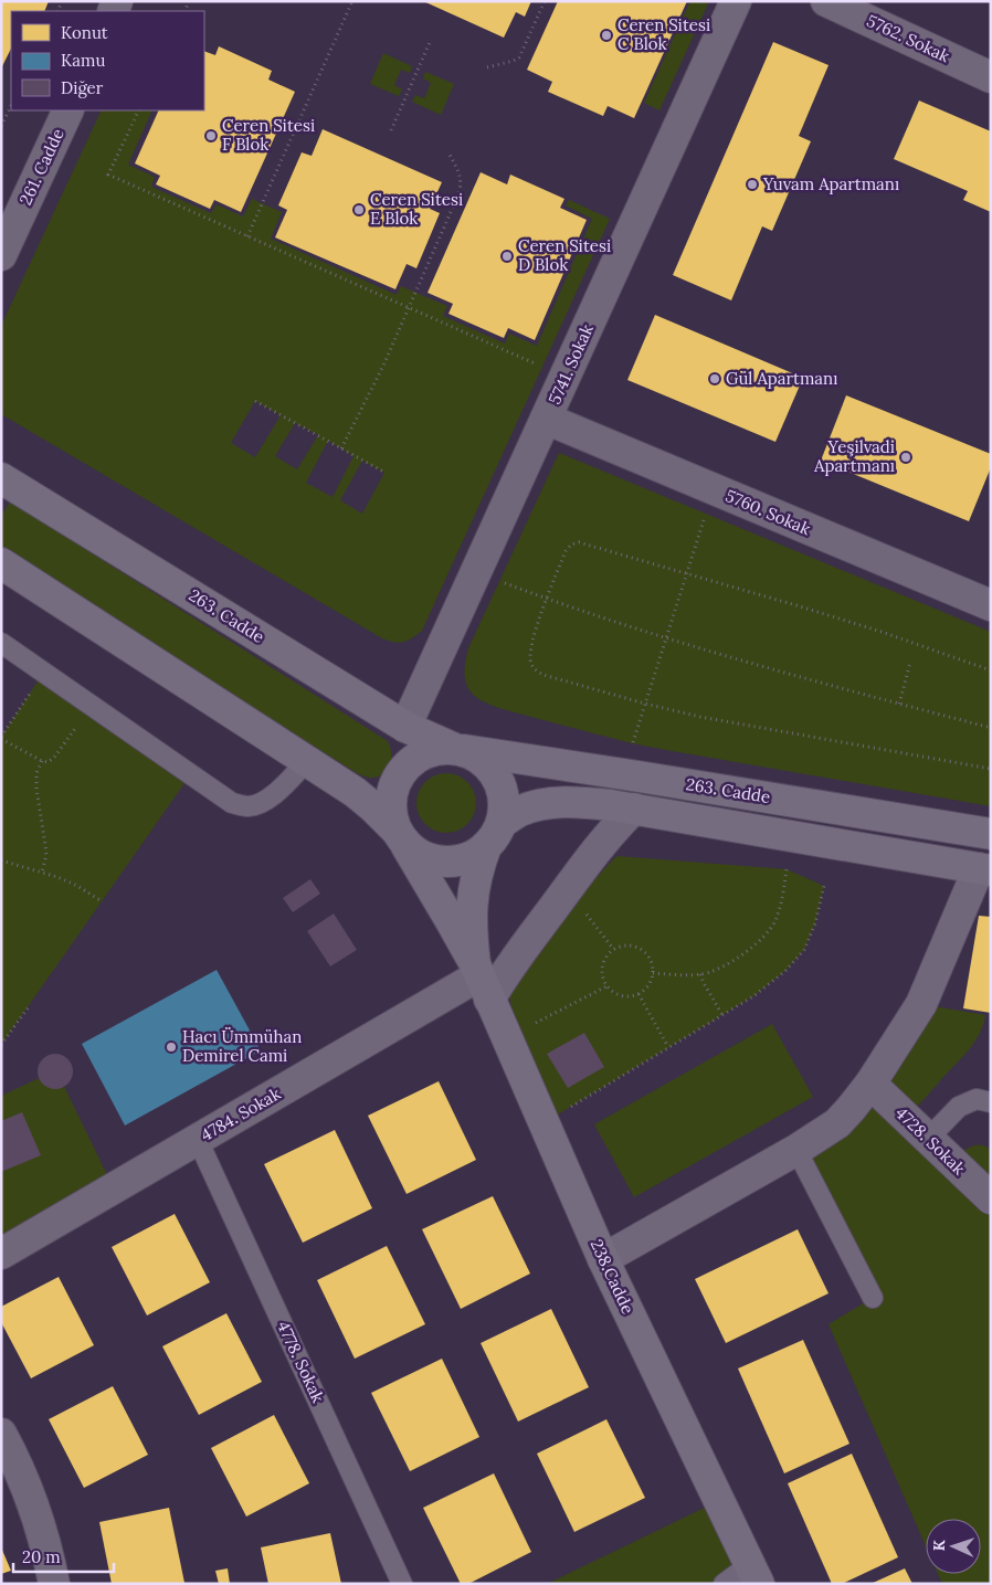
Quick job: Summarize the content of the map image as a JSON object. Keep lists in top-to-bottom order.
{
  "streets": {
    "main road": ["263. Cadde", "238.Cadde"],
    "street": [
      "5762. Sokak",
      "261. Cadde",
      "5741. Sokak",
      "5760. Sokak",
      "4784. Sokak",
      "4728. Sokak"
    ],
    "lane": ["4778. Sokak"]
  },
  "crossings": [
    ["5741. Sokak", "5760. Sokak"],
    ["5741. Sokak", "263. Cadde"],
    ["4784. Sokak", "238.Cadde"],
    ["4784. Sokak", "4778. Sokak"]
  ],
  "places": [
    "Ceren Sitesi C Blok",
    "Ceren Sitesi F Blok",
    "Yuvam Apartmanı",
    "Ceren Sitesi E Blok",
    "Ceren Sitesi D Blok",
    "Gül Apartmanı",
    "Yeşilvadi Apartmanı",
    "Hacı Ümmühan Demirel Cami"
  ],
  "legend": ["Konut", "Kamu", "Diğer"],
  "scale_bar": "20 m",
  "north": "left"
}
